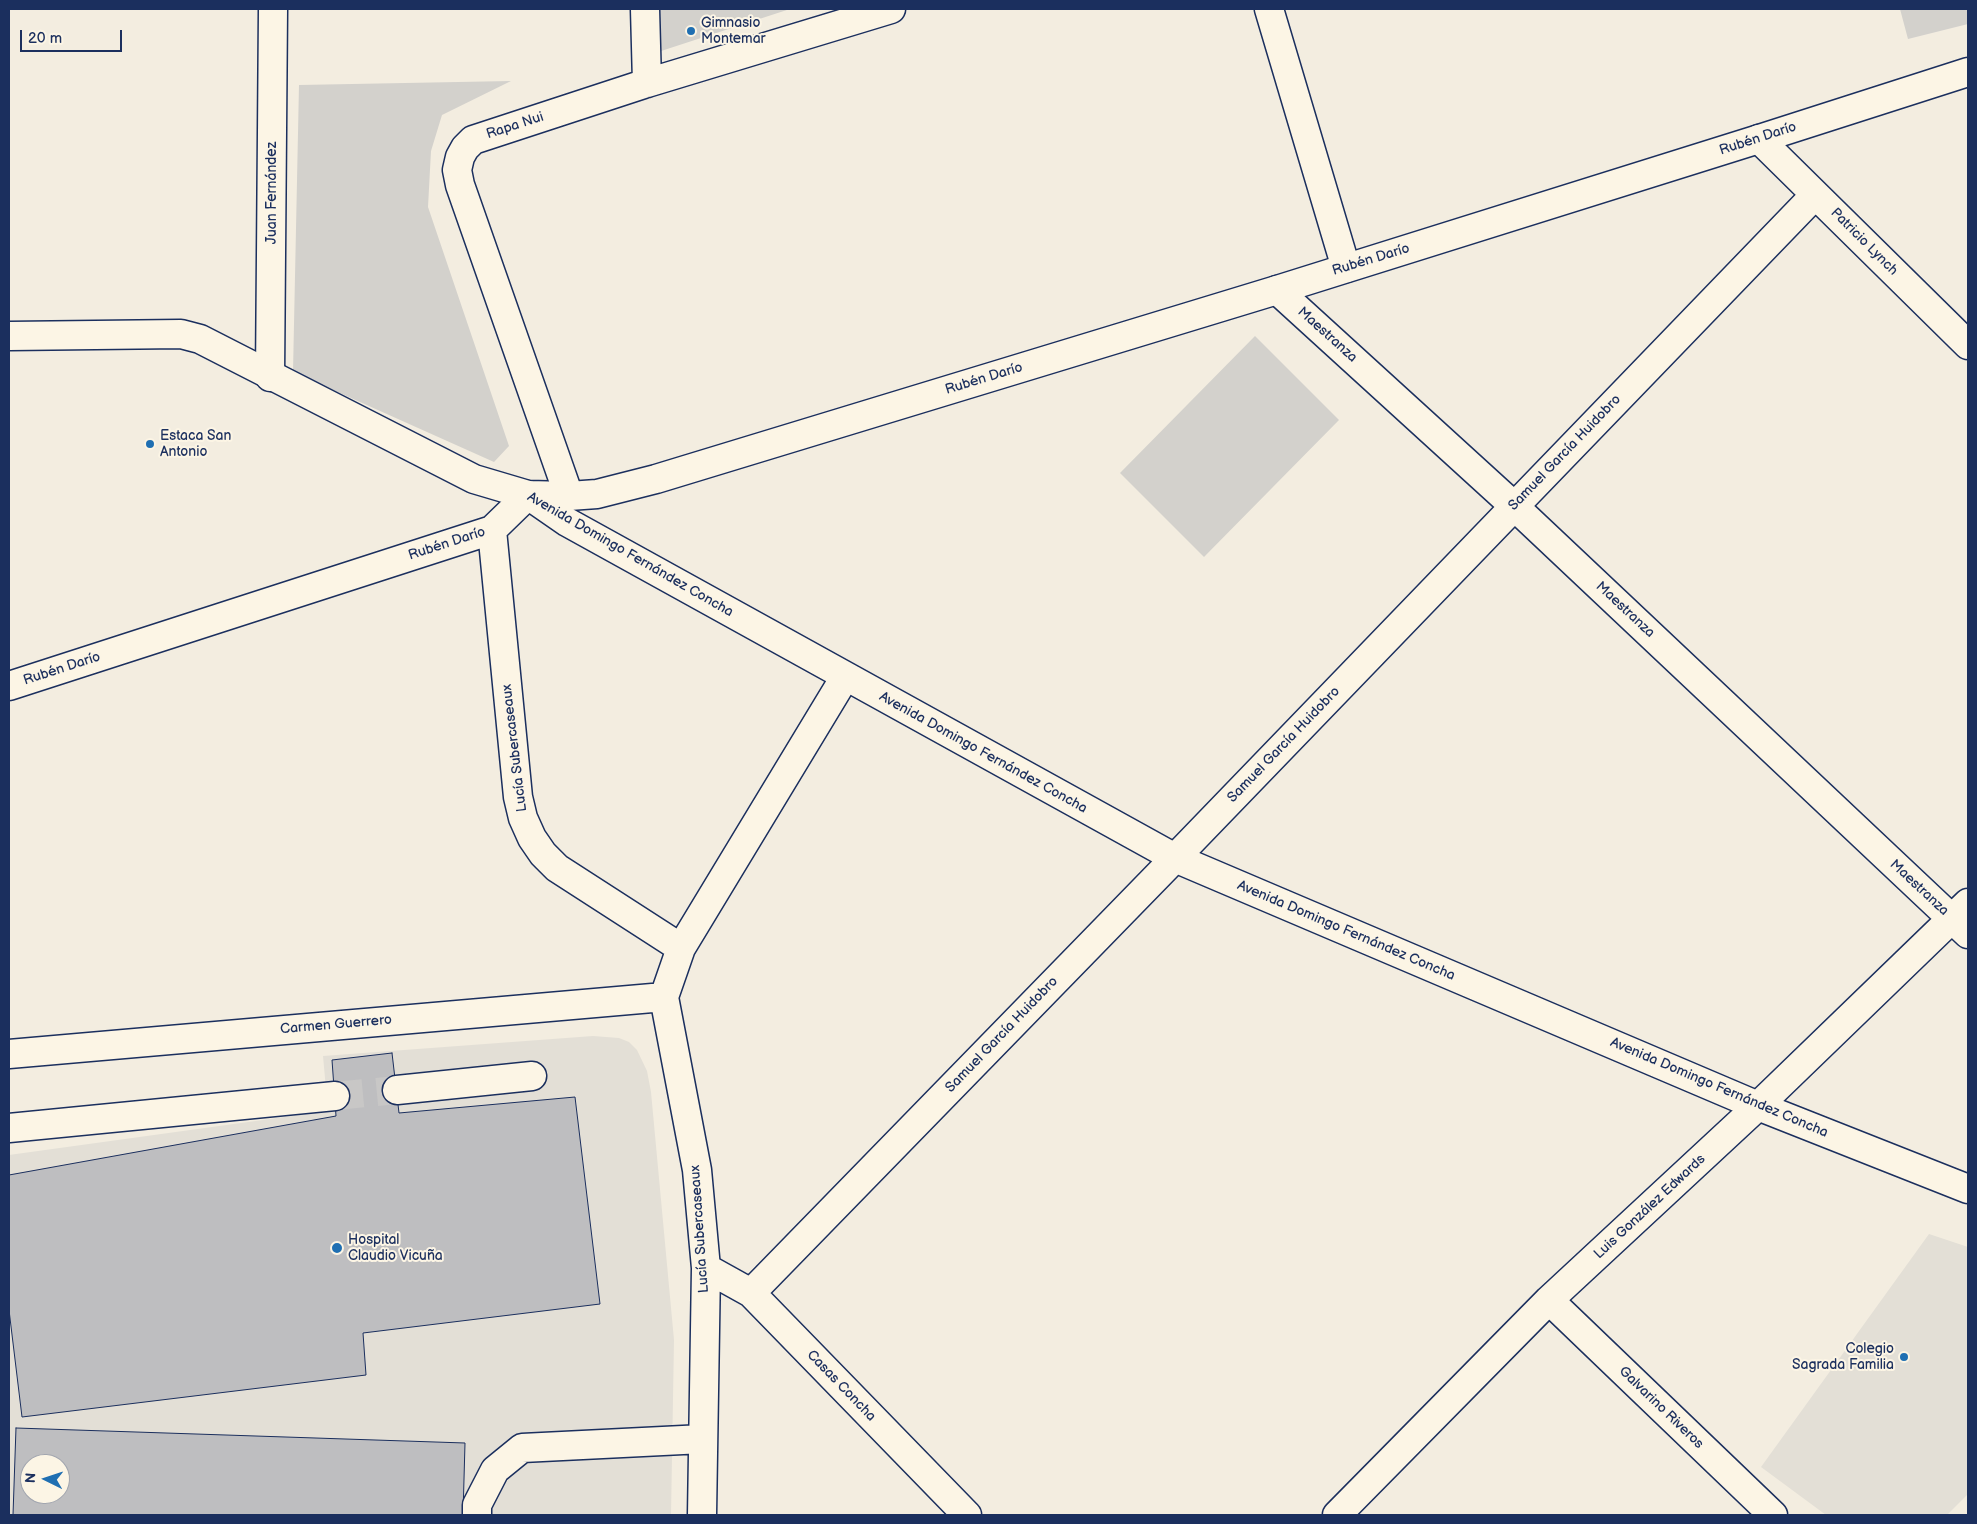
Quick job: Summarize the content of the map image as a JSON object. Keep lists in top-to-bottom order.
{
  "streets": {
    "street": [
      "Rapa Nui",
      "Rubén Darío",
      "Juan Fernández",
      "Patricio Lynch",
      "Maestranza",
      "Samuel García Huidobro",
      "Avenida Domingo Fernández Concha",
      "Lucía Subercaseaux",
      "Carmen Guerrero",
      "Luis González Edwards",
      "Casas Concha",
      "Galvarino Riveros"
    ]
  },
  "crossings": [
    ["Rapa Nui", "Rubén Darío"],
    ["Rubén Darío", "Patricio Lynch"],
    ["Rubén Darío", "Maestranza"],
    ["Rubén Darío", "Avenida Domingo Fernández Concha"],
    ["Rubén Darío", "Lucía Subercaseaux"],
    ["Juan Fernández", "Avenida Domingo Fernández Concha"],
    ["Patricio Lynch", "Samuel García Huidobro"],
    ["Maestranza", "Samuel García Huidobro"],
    ["Maestranza", "Luis González Edwards"],
    ["Samuel García Huidobro", "Avenida Domingo Fernández Concha"],
    ["Samuel García Huidobro", "Casas Concha"],
    ["Avenida Domingo Fernández Concha", "Lucía Subercaseaux"],
    ["Avenida Domingo Fernández Concha", "Luis González Edwards"],
    ["Lucía Subercaseaux", "Carmen Guerrero"],
    ["Lucía Subercaseaux", "Casas Concha"],
    ["Luis González Edwards", "Galvarino Riveros"]
  ],
  "places": [
    "Gimnasio Montemar",
    "Estaca San Antonio",
    "Hospital Claudio Vicuña",
    "Colegio Sagrada Familia"
  ],
  "scale_bar": "20 m",
  "north": "left"
}
